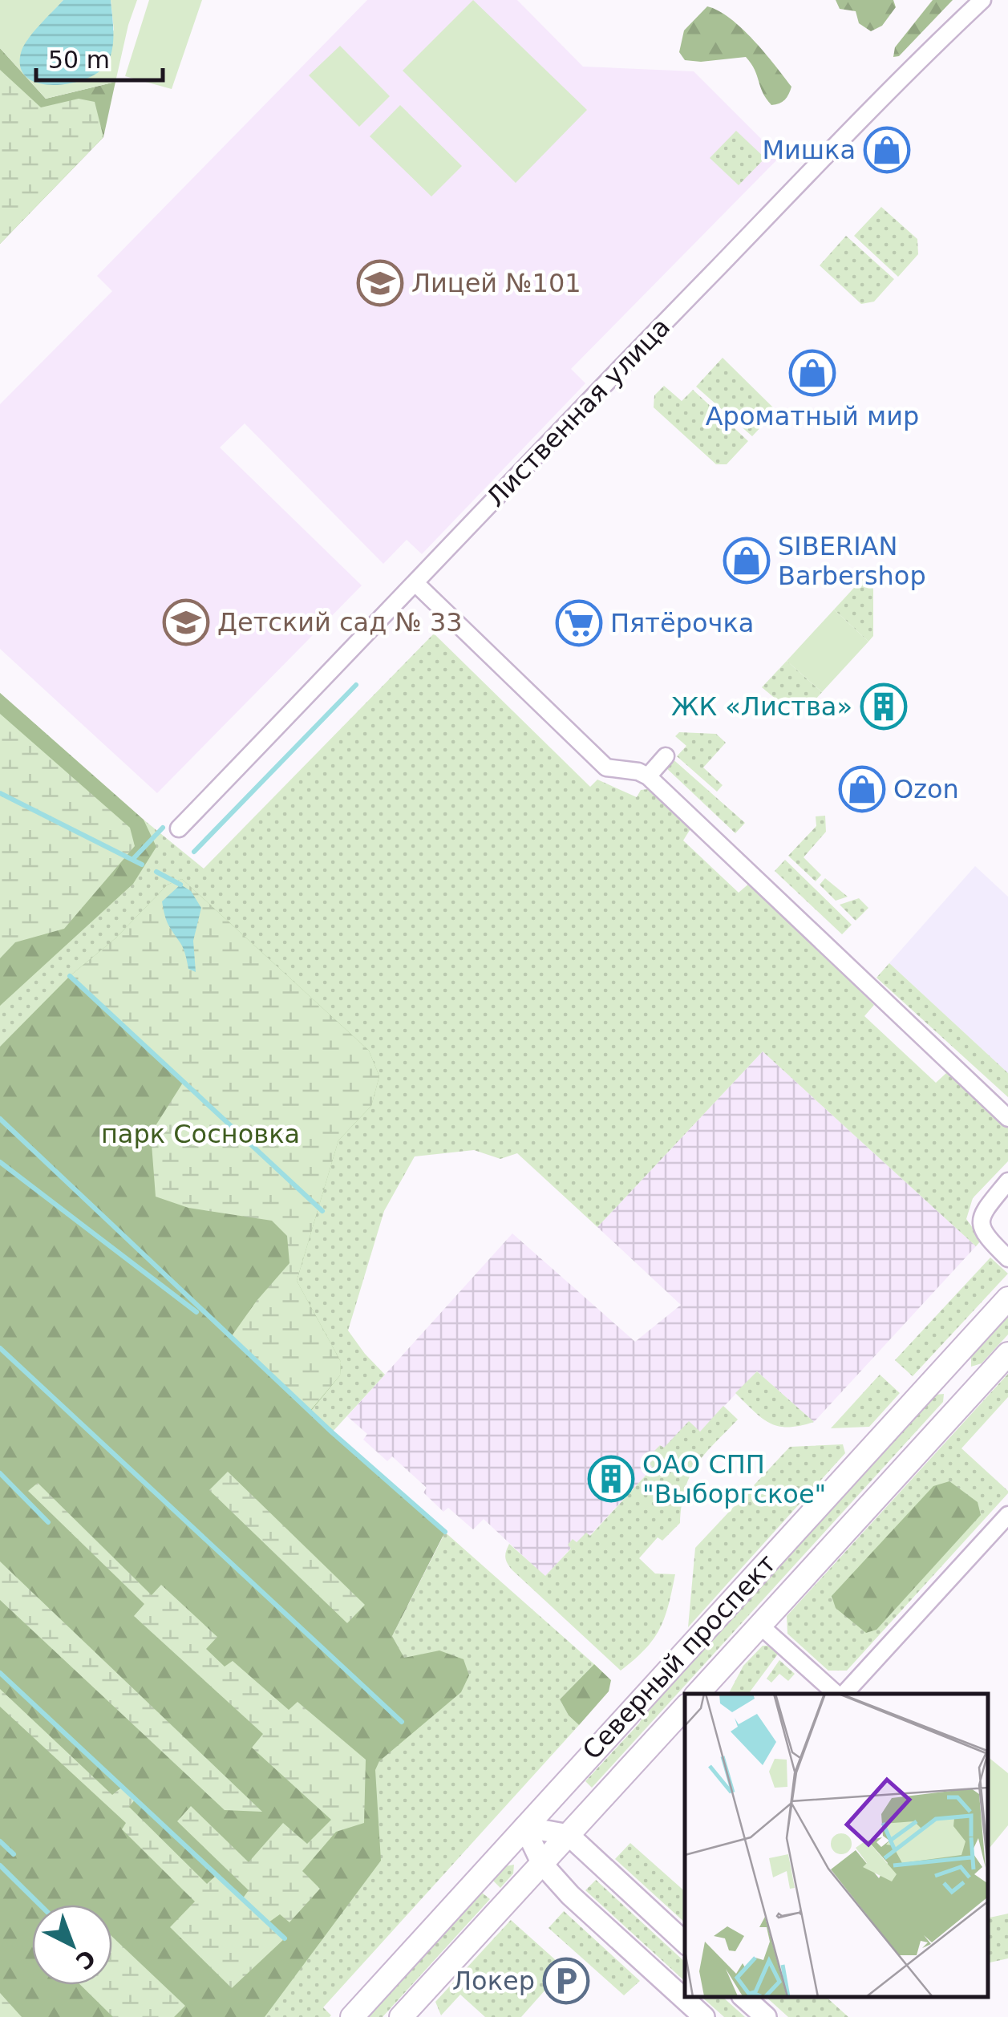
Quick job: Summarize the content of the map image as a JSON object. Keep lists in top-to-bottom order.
{
  "streets": {
    "main road": ["Северный проспект"],
    "street": ["Лиственная улица"]
  },
  "parks": ["парк Сосновка"],
  "places": {
    "shop": [
      "Мишка",
      "Ароматный мир",
      "SIBERIAN Barbershop",
      "Ozon"
    ],
    "school or university": ["Лицей №101", "Детский сад № 33"],
    "supermarket": ["Пятёрочка"],
    "building": ["ЖК «Листва»", "ОАО СПП \"Выборгское\""],
    "parking": ["Локер"]
  },
  "scale_bar": "50 m",
  "north": "bottom right"
}
